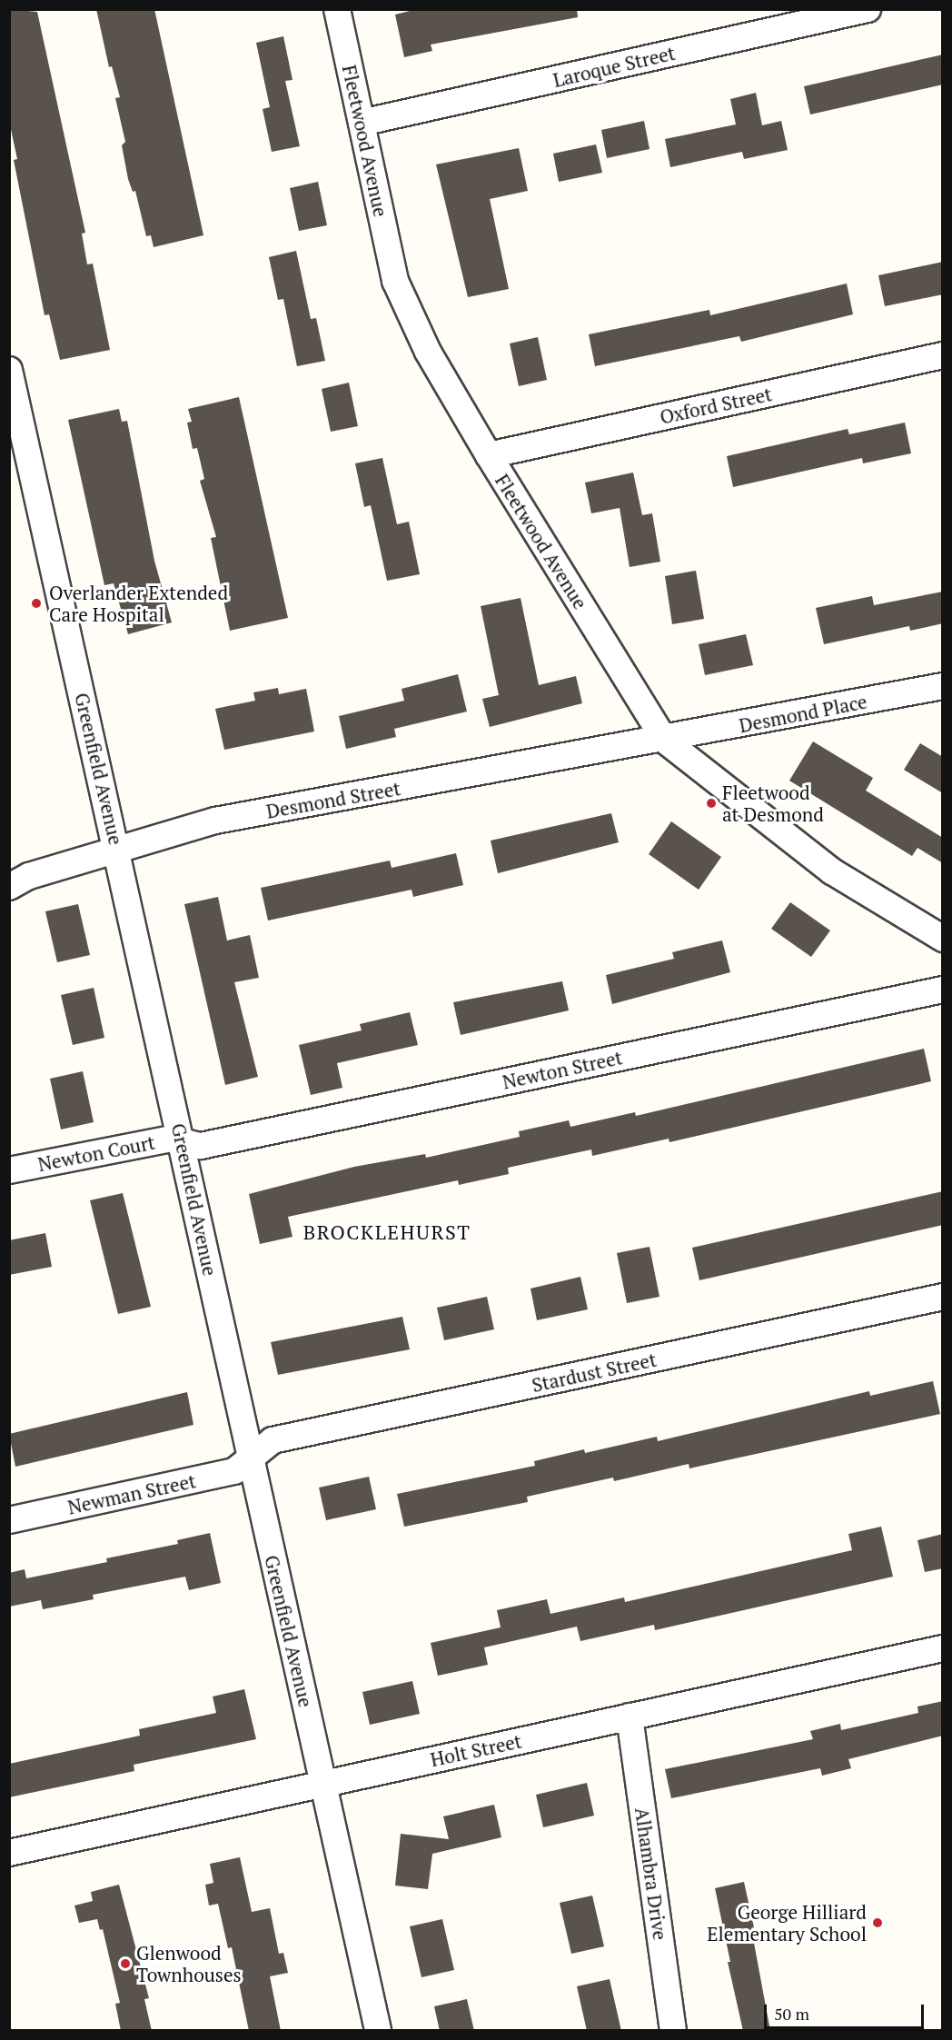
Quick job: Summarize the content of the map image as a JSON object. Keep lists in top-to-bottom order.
{
  "streets": {
    "street": [
      "Laroque Street",
      "Fleetwood Avenue",
      "Oxford Street",
      "Desmond Place",
      "Greenfield Avenue",
      "Desmond Street",
      "Newton Street",
      "Newton Court",
      "Stardust Street",
      "Newman Street",
      "Holt Street",
      "Alhambra Drive"
    ]
  },
  "crossings": [
    ["Laroque Street", "Fleetwood Avenue"],
    ["Fleetwood Avenue", "Oxford Street"],
    ["Fleetwood Avenue", "Desmond Place"],
    ["Fleetwood Avenue", "Desmond Street"],
    ["Desmond Place", "Desmond Street"],
    ["Greenfield Avenue", "Desmond Street"],
    ["Greenfield Avenue", "Newton Street"],
    ["Greenfield Avenue", "Newton Court"],
    ["Greenfield Avenue", "Stardust Street"],
    ["Greenfield Avenue", "Newman Street"],
    ["Greenfield Avenue", "Holt Street"],
    ["Newton Street", "Newton Court"],
    ["Stardust Street", "Newman Street"],
    ["Holt Street", "Alhambra Drive"]
  ],
  "districts": ["BROCKLEHURST"],
  "places": [
    "Overlander Extended Care Hospital",
    "Fleetwood at Desmond",
    "George Hilliard Elementary School",
    "Glenwood Townhouses"
  ],
  "scale_bar": "50 m"
}
